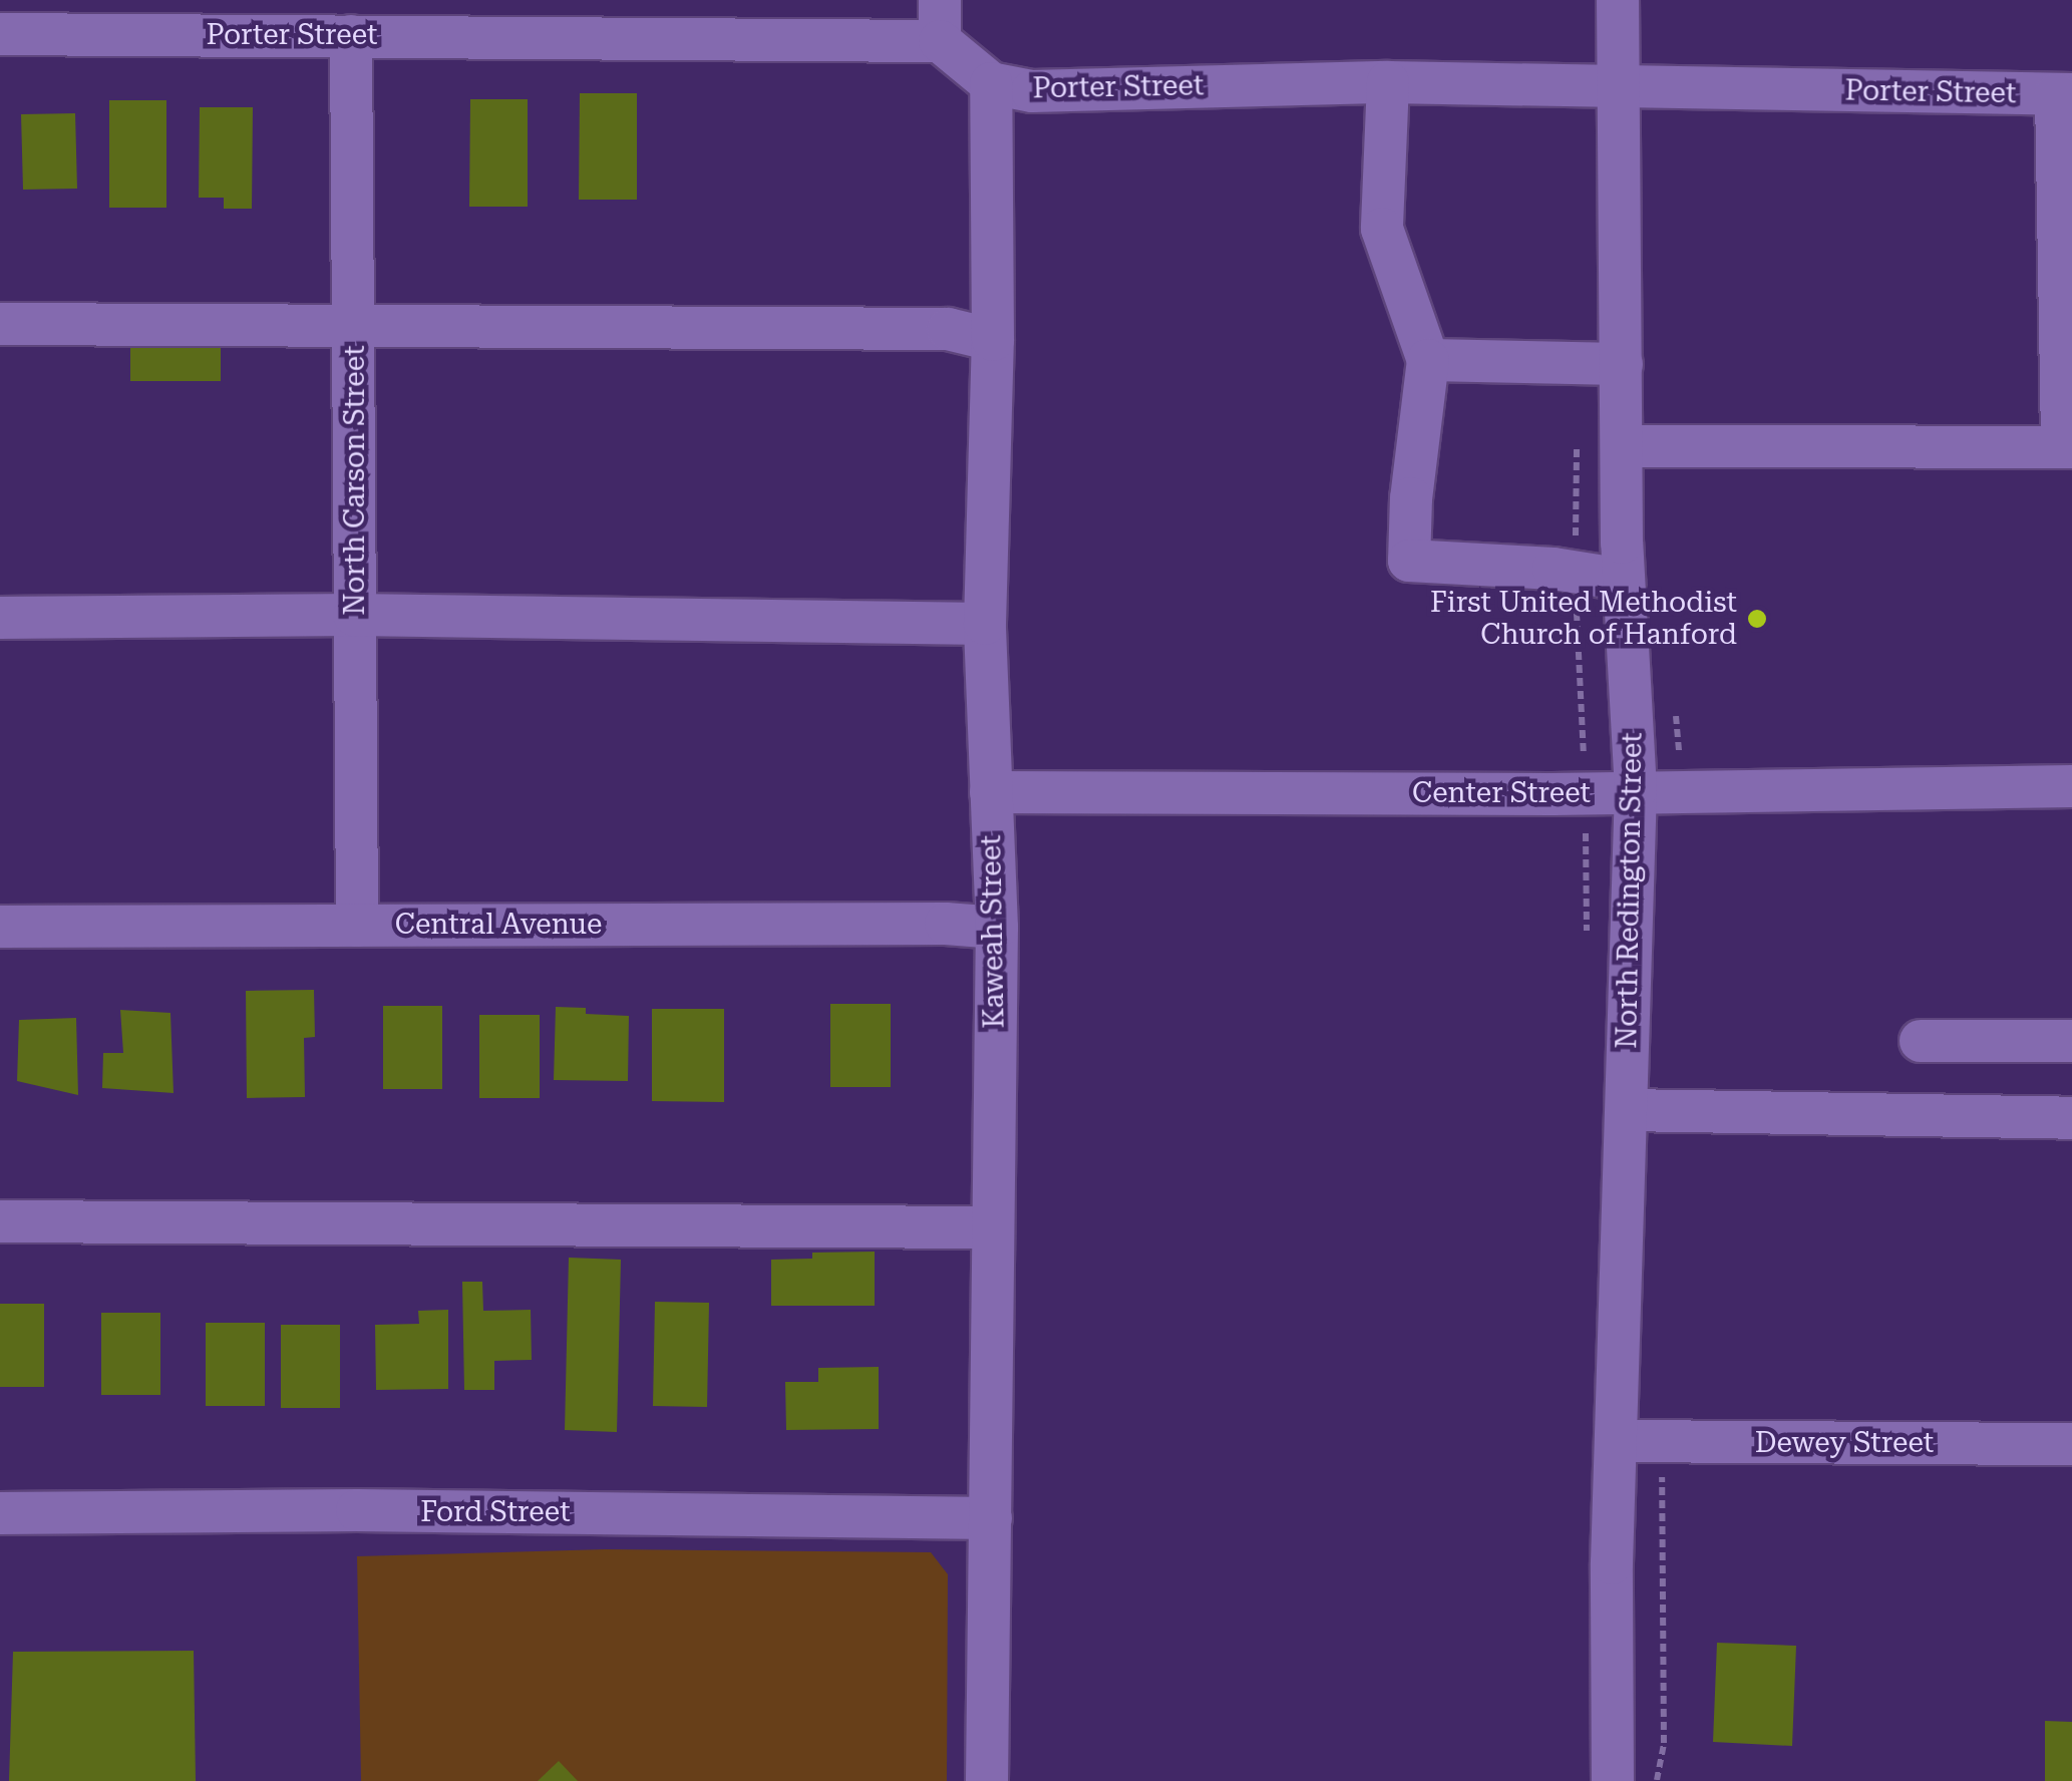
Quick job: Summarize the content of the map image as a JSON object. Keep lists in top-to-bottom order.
{
  "streets": {
    "street": [
      "Porter Street",
      "North Carson Street",
      "Center Street",
      "North Redington Street",
      "Central Avenue",
      "Kaweah Street",
      "Dewey Street",
      "Ford Street"
    ]
  },
  "crossings": [
    ["Porter Street", "North Carson Street"],
    ["Porter Street", "North Redington Street"],
    ["Porter Street", "Kaweah Street"],
    ["North Carson Street", "Central Avenue"],
    ["Center Street", "North Redington Street"],
    ["Center Street", "Kaweah Street"],
    ["North Redington Street", "Dewey Street"],
    ["Central Avenue", "Kaweah Street"],
    ["Kaweah Street", "Ford Street"]
  ],
  "places": ["First United Methodist Church of Hanford"]
}
